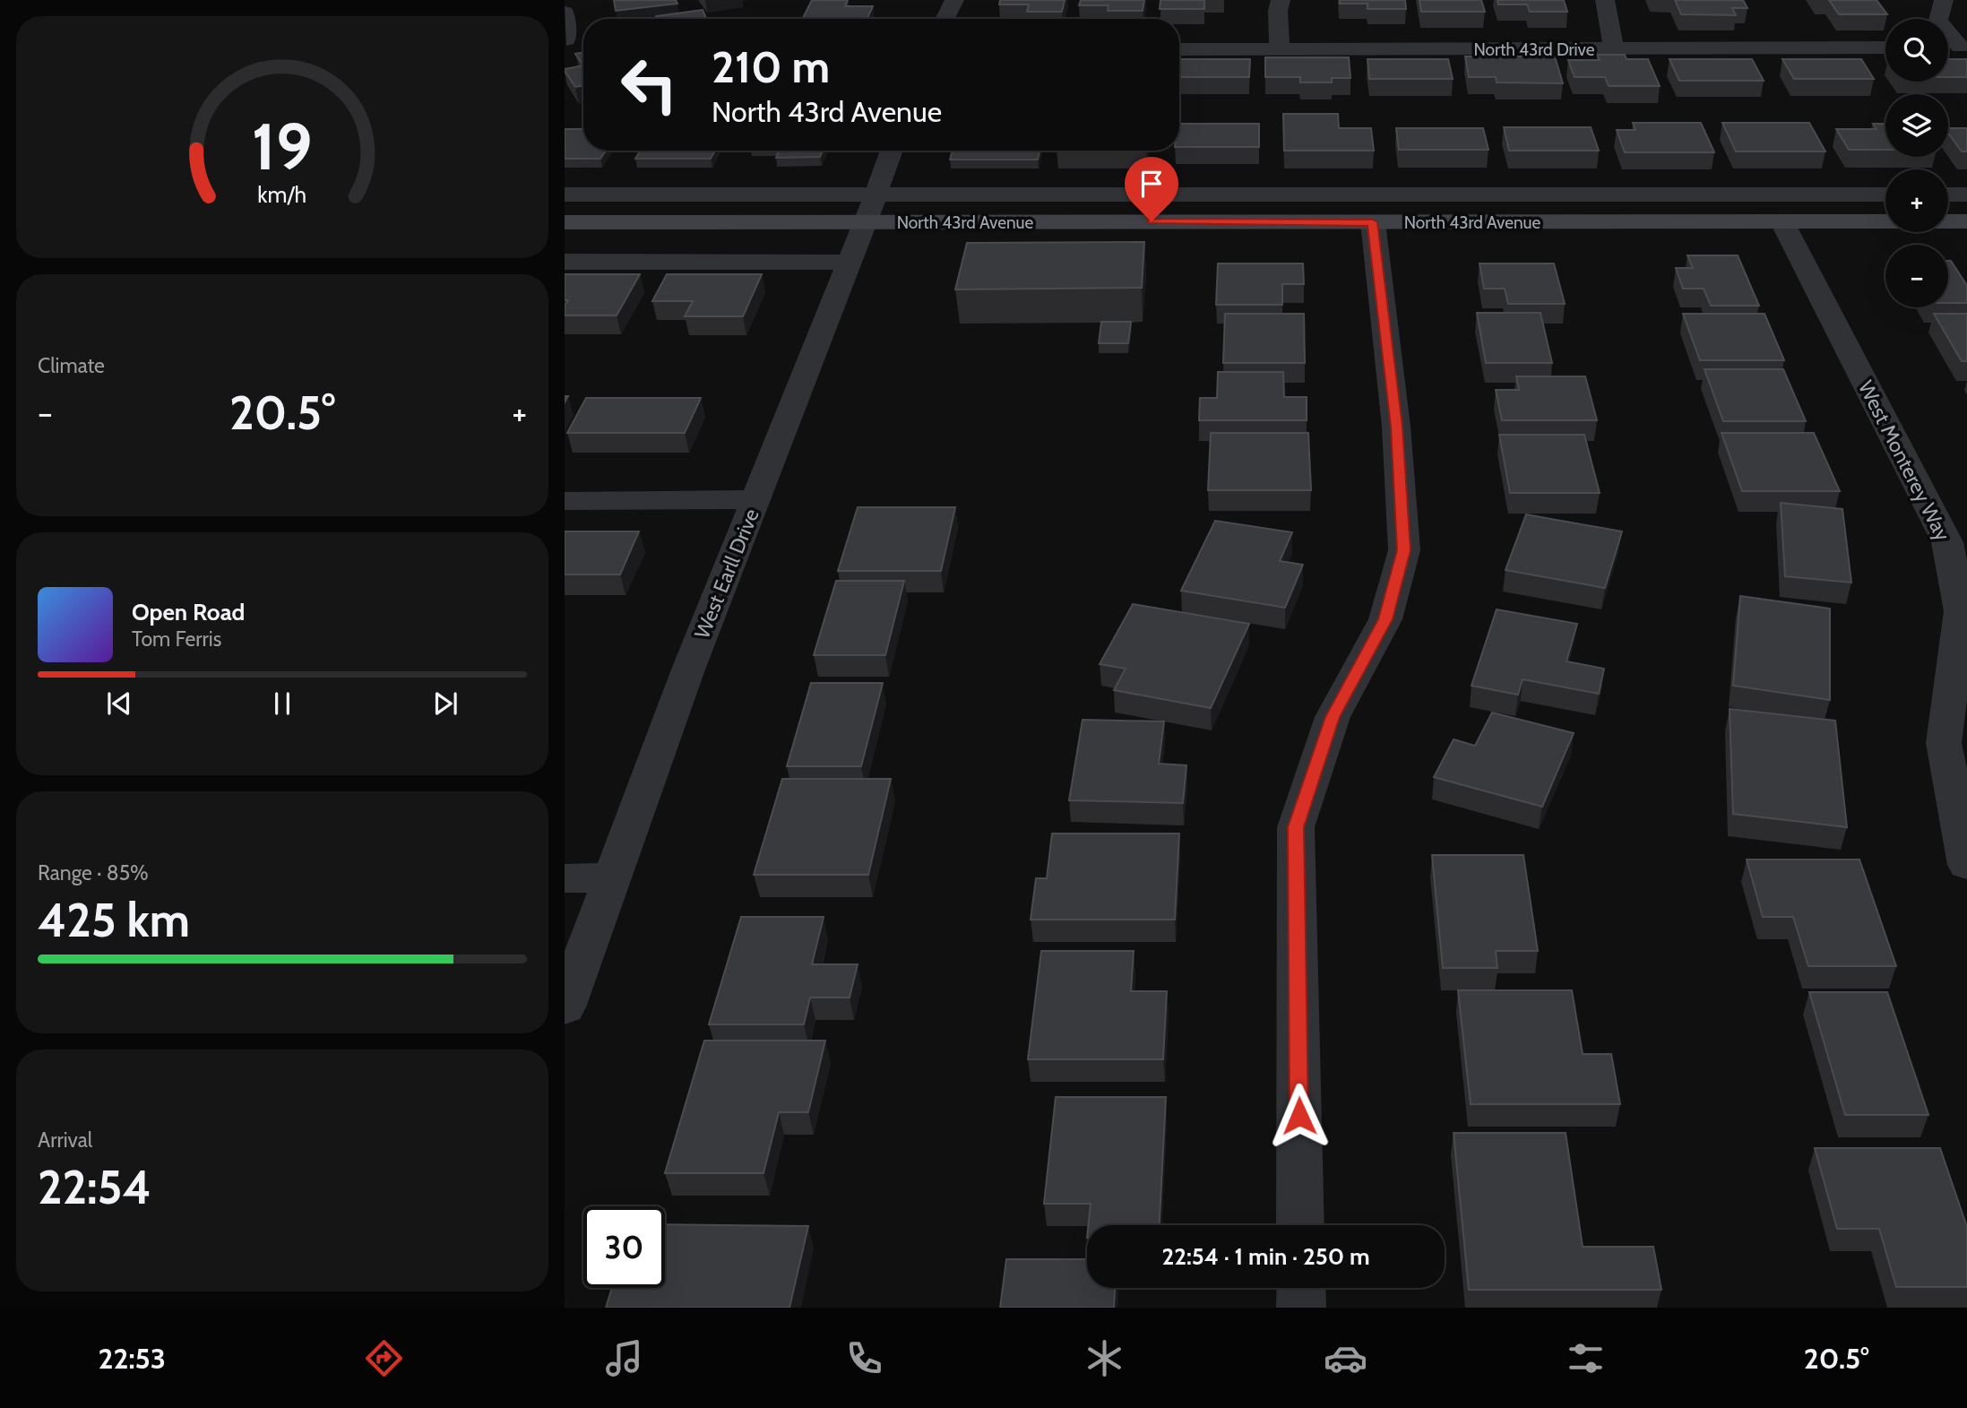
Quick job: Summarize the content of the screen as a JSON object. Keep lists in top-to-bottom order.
{
  "streets": {
    "main road": ["North 43rd Avenue"],
    "street": ["North 43rd Drive", "West Monterey Way", "West Earll Drive"]
  },
  "crossings": [
    ["North 43rd Avenue", "West Monterey Way"],
    ["North 43rd Avenue", "West Earll Drive"]
  ],
  "page": {
    "map_buttons": ["+", "−"],
    "turn": ["210 m", "North 43rd Avenue"],
    "tile": [
      "Climate",
      ["Range · 85%", "425 km"],
      ["Arrival", "22:54"]
    ],
    "heat": ["−", "20.5°", "+"],
    "song": ["Open Road", "Tom Ferris"],
    "limit": "30",
    "trip": "22:54 · 1 min · 250 m",
    "tabs": ["22:53", "20.5°"],
    "gauge": ["19", "km/h"]
  }
}
